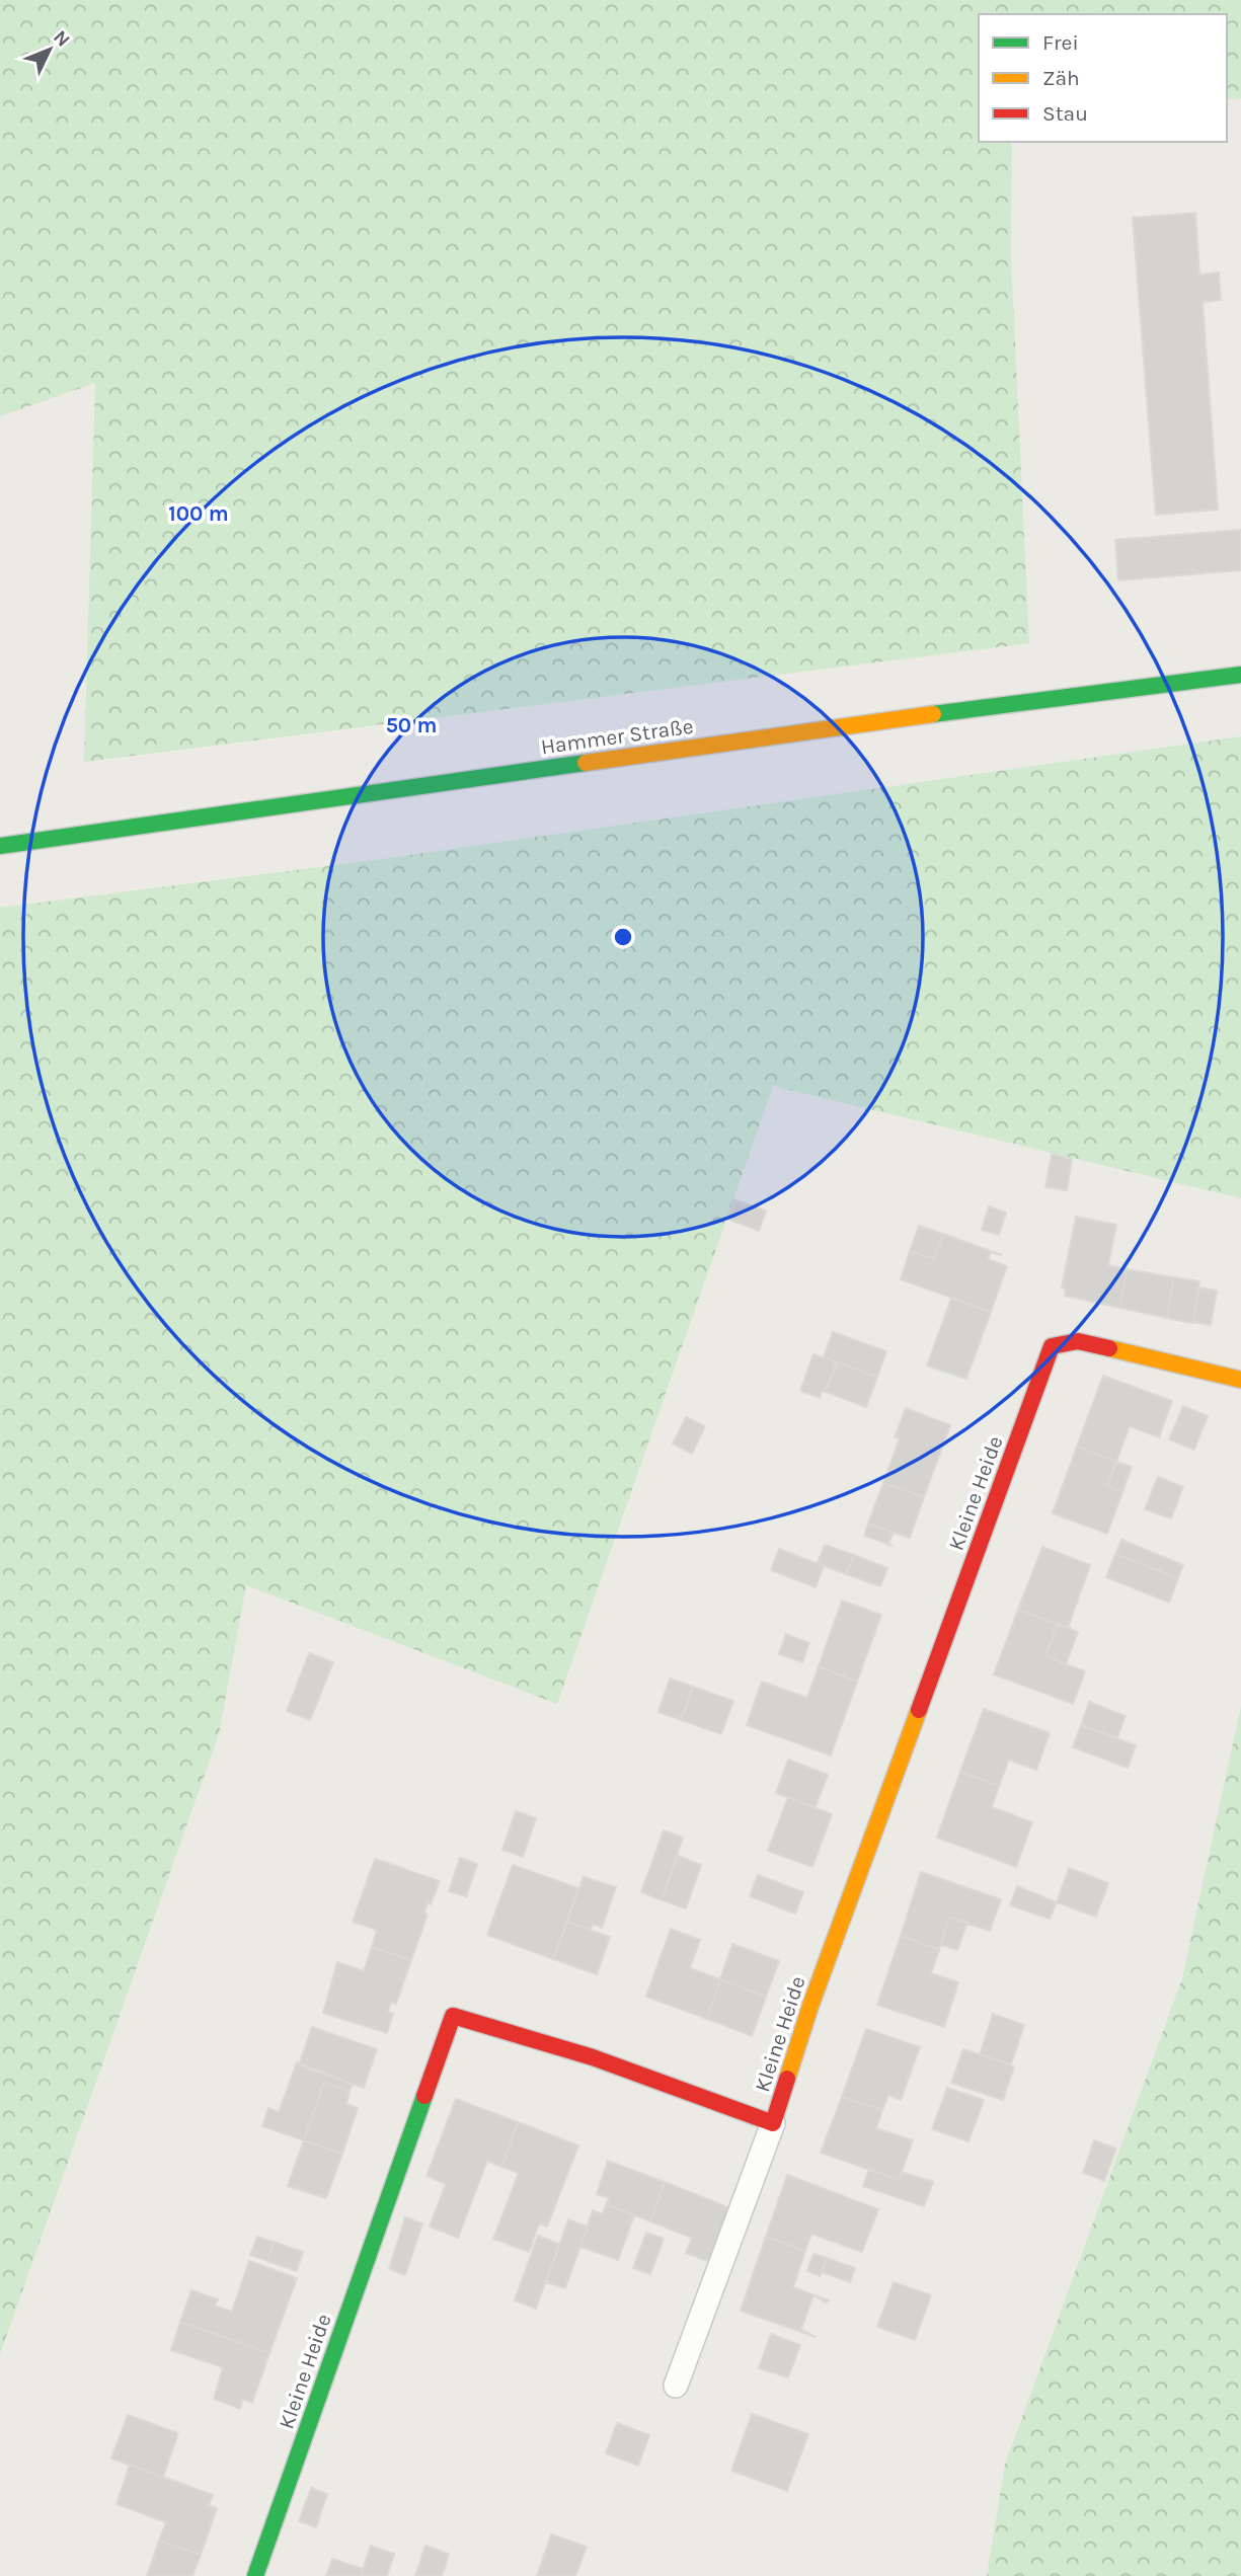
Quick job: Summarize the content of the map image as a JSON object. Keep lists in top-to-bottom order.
{
  "streets": {
    "street": ["Hammer Straße", "Kleine Heide"]
  },
  "legend": ["Frei", "Zäh", "Stau"],
  "north": "top right",
  "rings": ["100 m", "50 m"]
}
